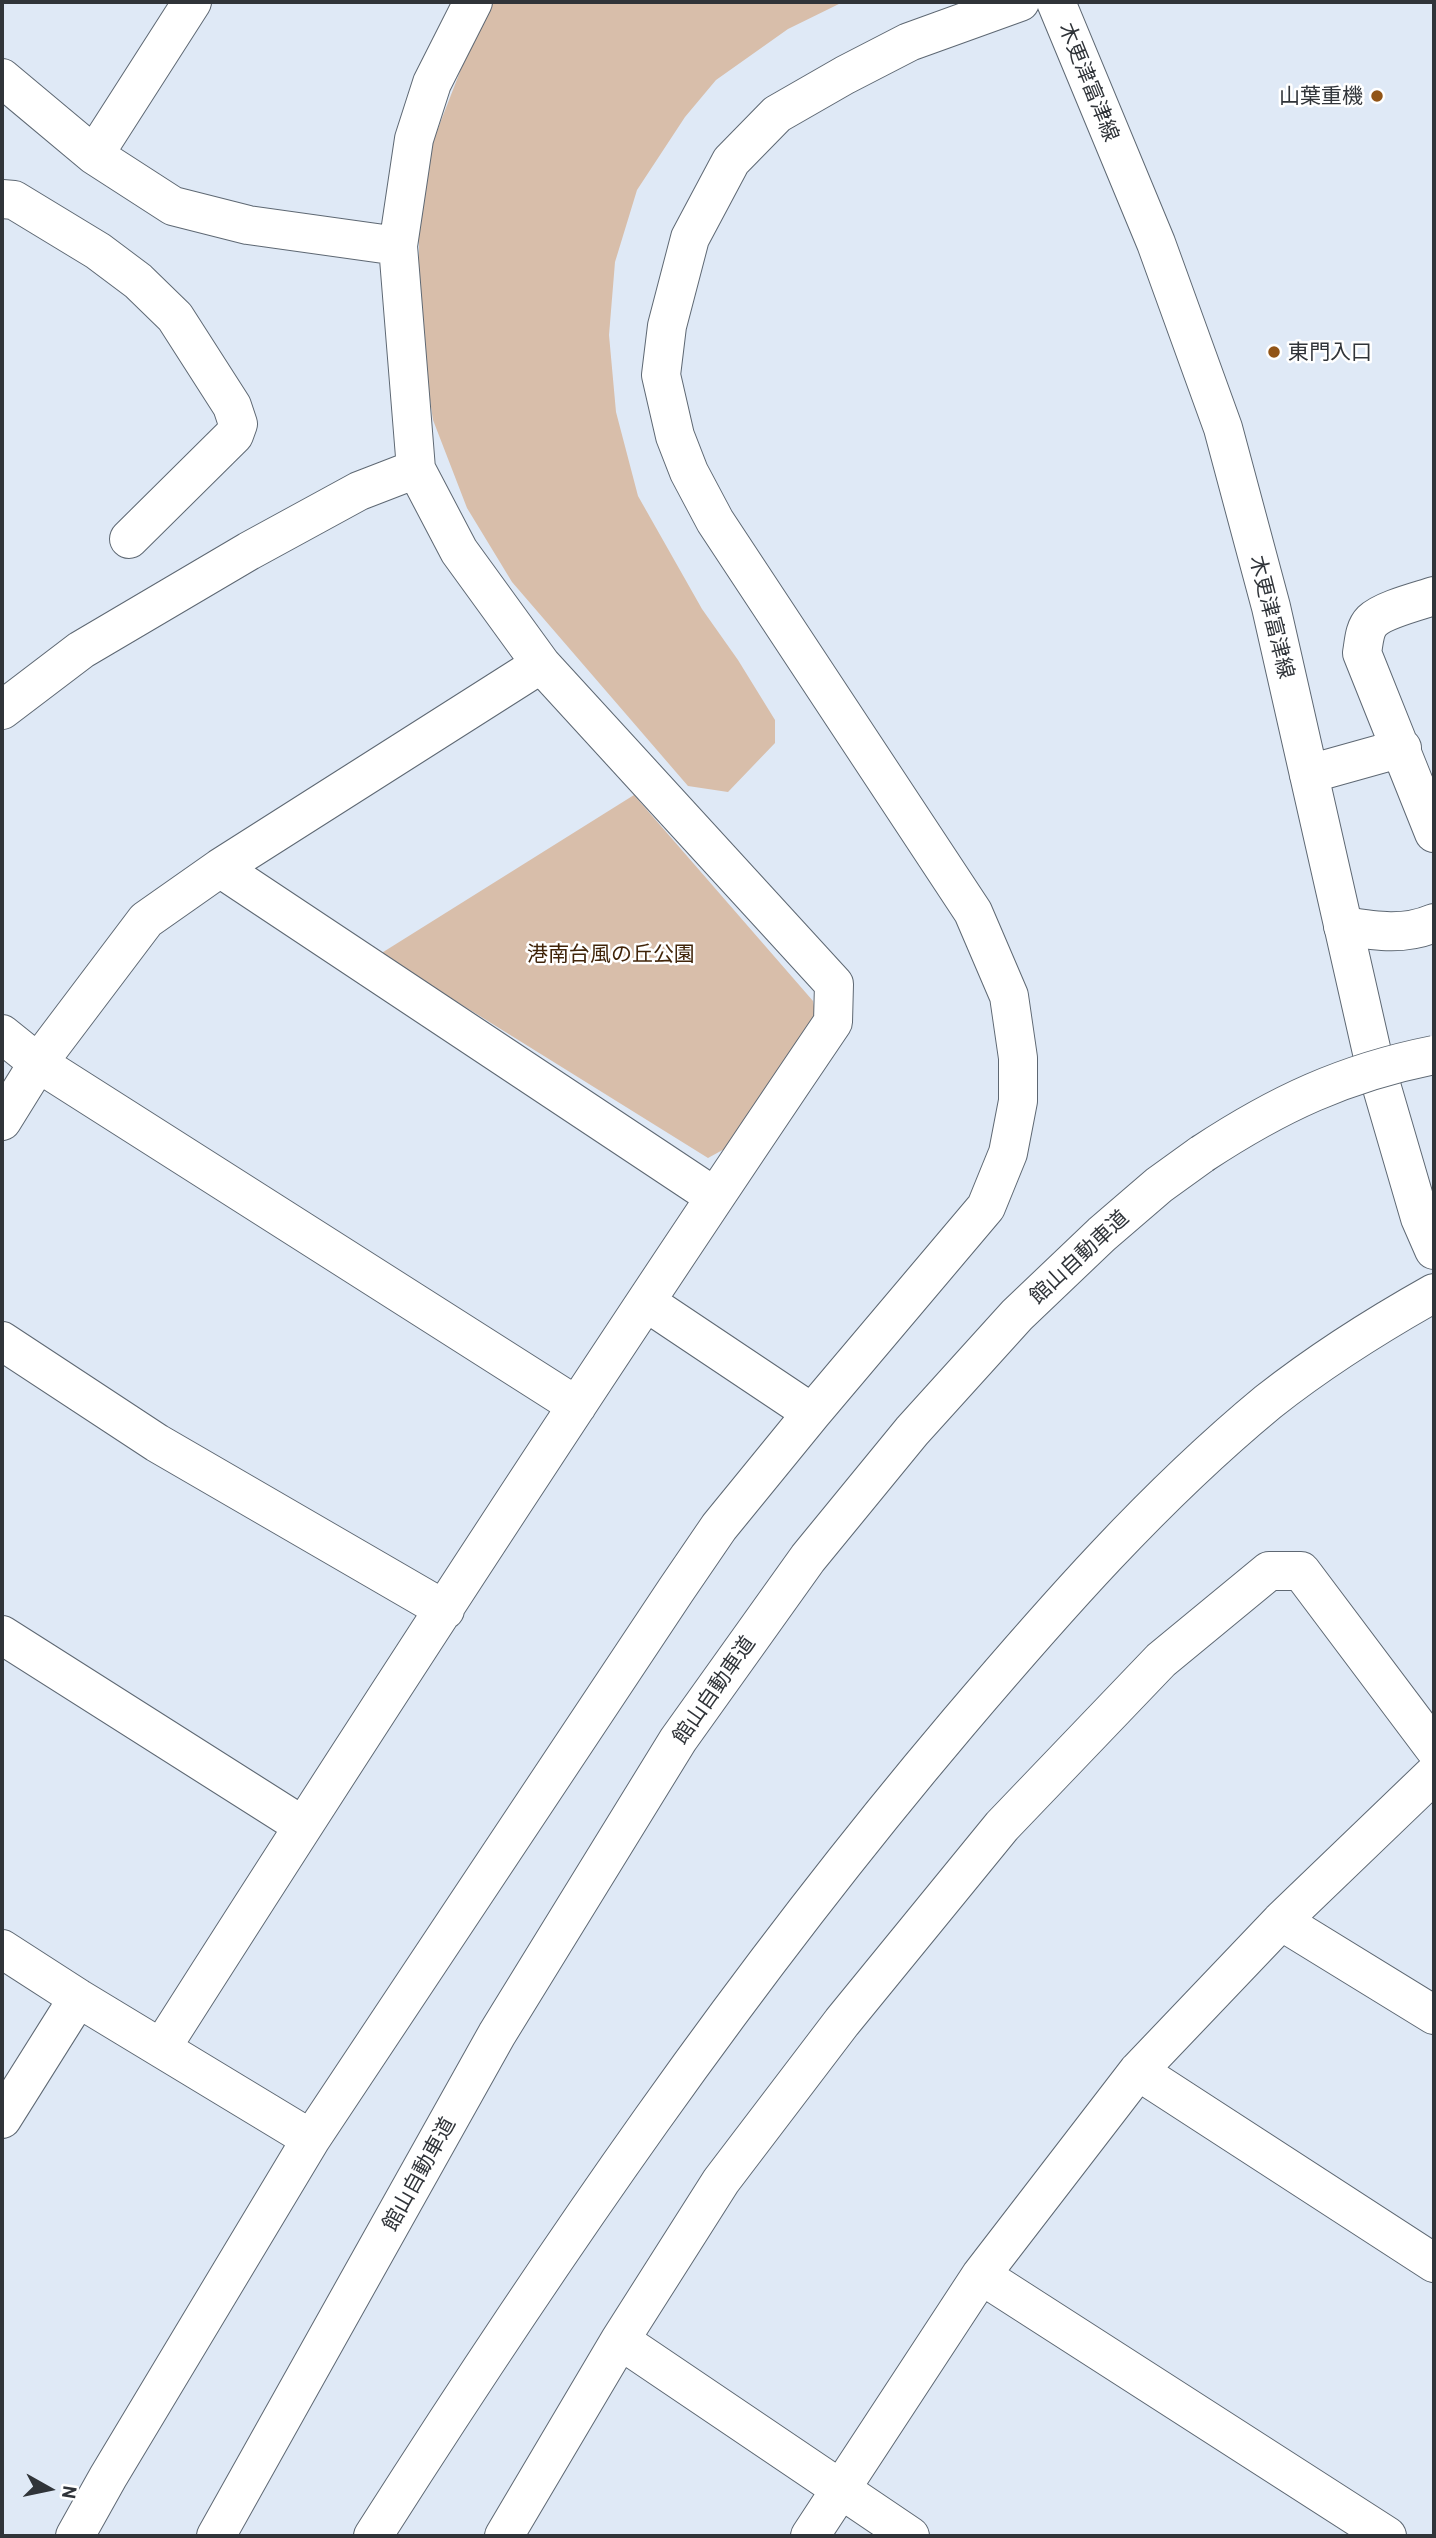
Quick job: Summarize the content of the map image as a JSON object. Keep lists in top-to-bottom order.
{
  "streets": {
    "main road": ["木更津富津線", "館山自動車道"]
  },
  "parks": ["港南台風の丘公園"],
  "places": ["山葉重機", "東門入口"],
  "north": "right"
}
